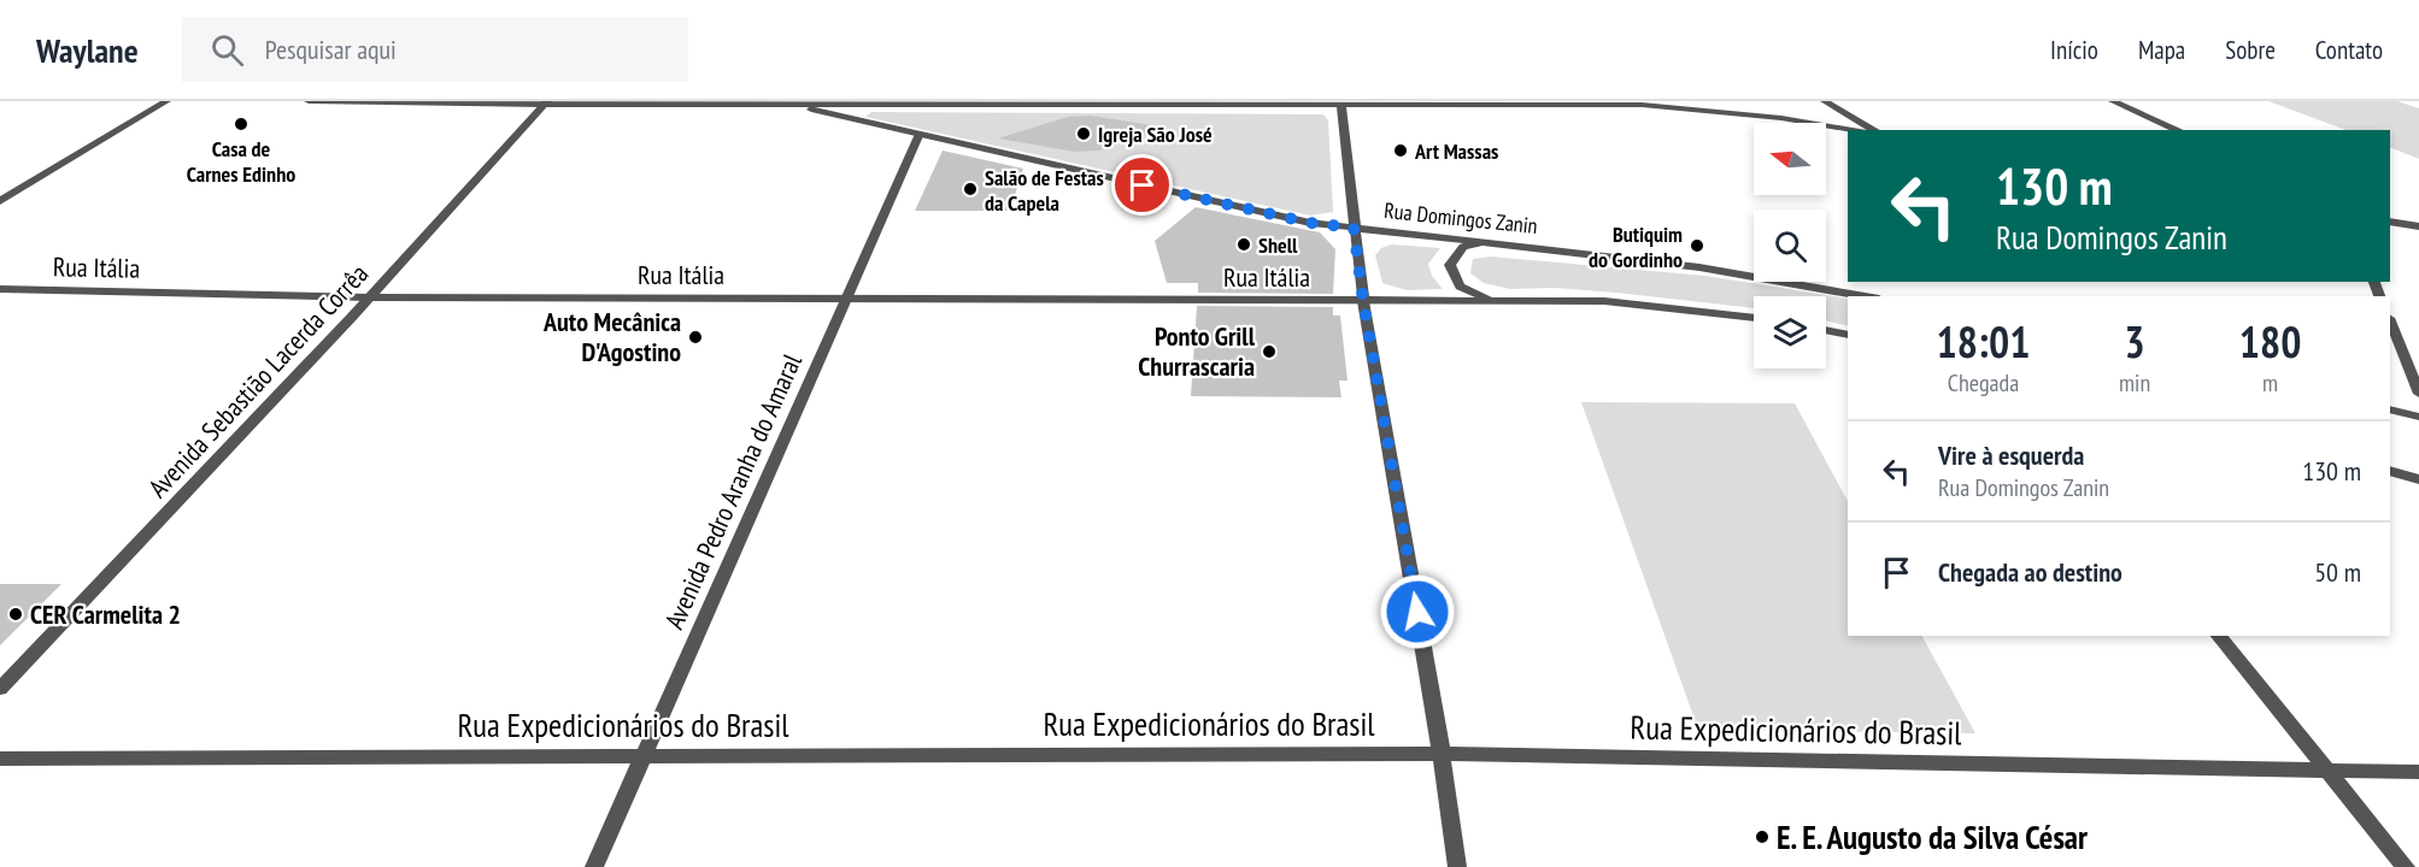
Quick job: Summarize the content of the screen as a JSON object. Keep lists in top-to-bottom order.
{
  "streets": {
    "street": [
      "Rua Domingos Zanin",
      "Rua Itália",
      "Avenida Sebastião Lacerda Corrêa",
      "Avenida Pedro Aranha do Amaral",
      "Rua Expedicionários do Brasil"
    ]
  },
  "crossings": [
    ["Rua Domingos Zanin", "Avenida Pedro Aranha do Amaral"],
    ["Rua Itália", "Avenida Sebastião Lacerda Corrêa"],
    ["Rua Itália", "Avenida Pedro Aranha do Amaral"],
    ["Avenida Pedro Aranha do Amaral", "Rua Expedicionários do Brasil"]
  ],
  "places": [
    "Casa de Carnes Edinho",
    "Igreja São José",
    "Art Massas",
    "Salão de Festas da Capela",
    "Shell",
    "Butiquim do Gordinho",
    "Auto Mecânica D'Agostino",
    "Ponto Grill Churrascaria",
    "CER Carmelita 2",
    "E. E. Augusto da Silva César"
  ],
  "north": "left",
  "page": {
    "header": "Waylane",
    "search": "Pesquisar aqui",
    "nav": [
      "Início",
      "Mapa",
      "Sobre",
      "Contato"
    ],
    "turn": ["130 m", "Rua Domingos Zanin"],
    "eta": [
      "18:01",
      "Chegada",
      "3",
      "min",
      "180",
      "m"
    ],
    "list": [
      {
        "name": "Vire à esquerda",
        "note": "Rua Domingos Zanin",
        "value": "130 m"
      },
      {
        "name": "Chegada ao destino",
        "value": "50 m"
      }
    ]
  }
}
